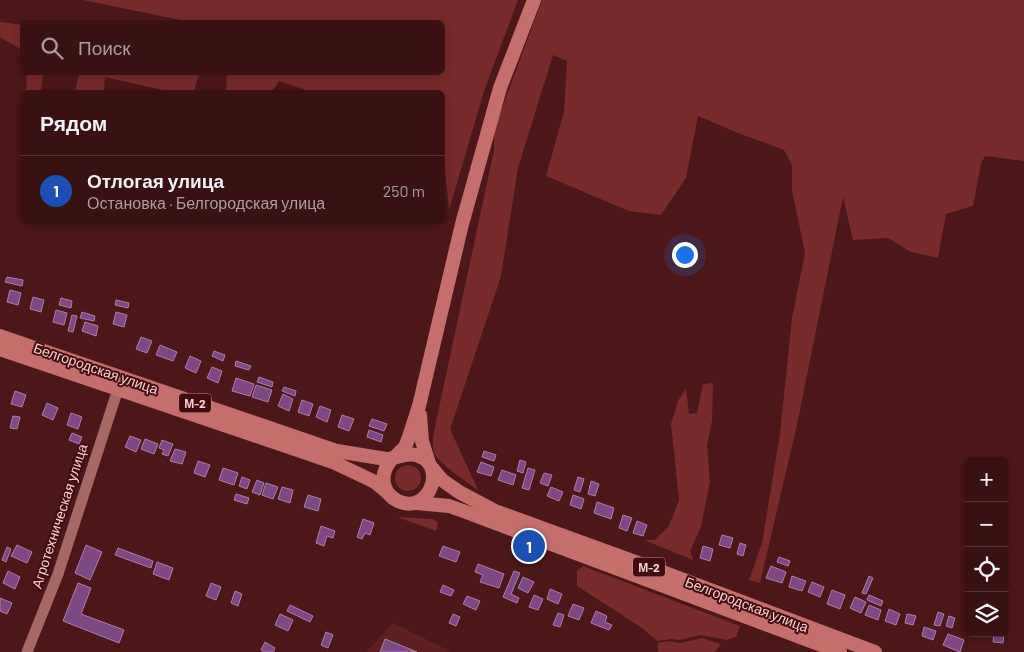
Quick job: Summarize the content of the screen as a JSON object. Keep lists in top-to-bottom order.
{
  "streets": {
    "main road": ["Белгородская улица", "М-2"],
    "street": ["Агротехническая улица"]
  },
  "crossings": [
    ["Белгородская улица", "М-2"],
    ["Белгородская улица", "Агротехническая улица"]
  ],
  "page": {
    "search": "Поиск",
    "heading": "Рядом",
    "list": [
      {
        "mark": "1",
        "name": "Отлогая улица",
        "note": "Остановка · Белгородская улица",
        "value": "250 m"
      }
    ],
    "map_buttons": ["+", "−"],
    "pins": "1"
  }
}
